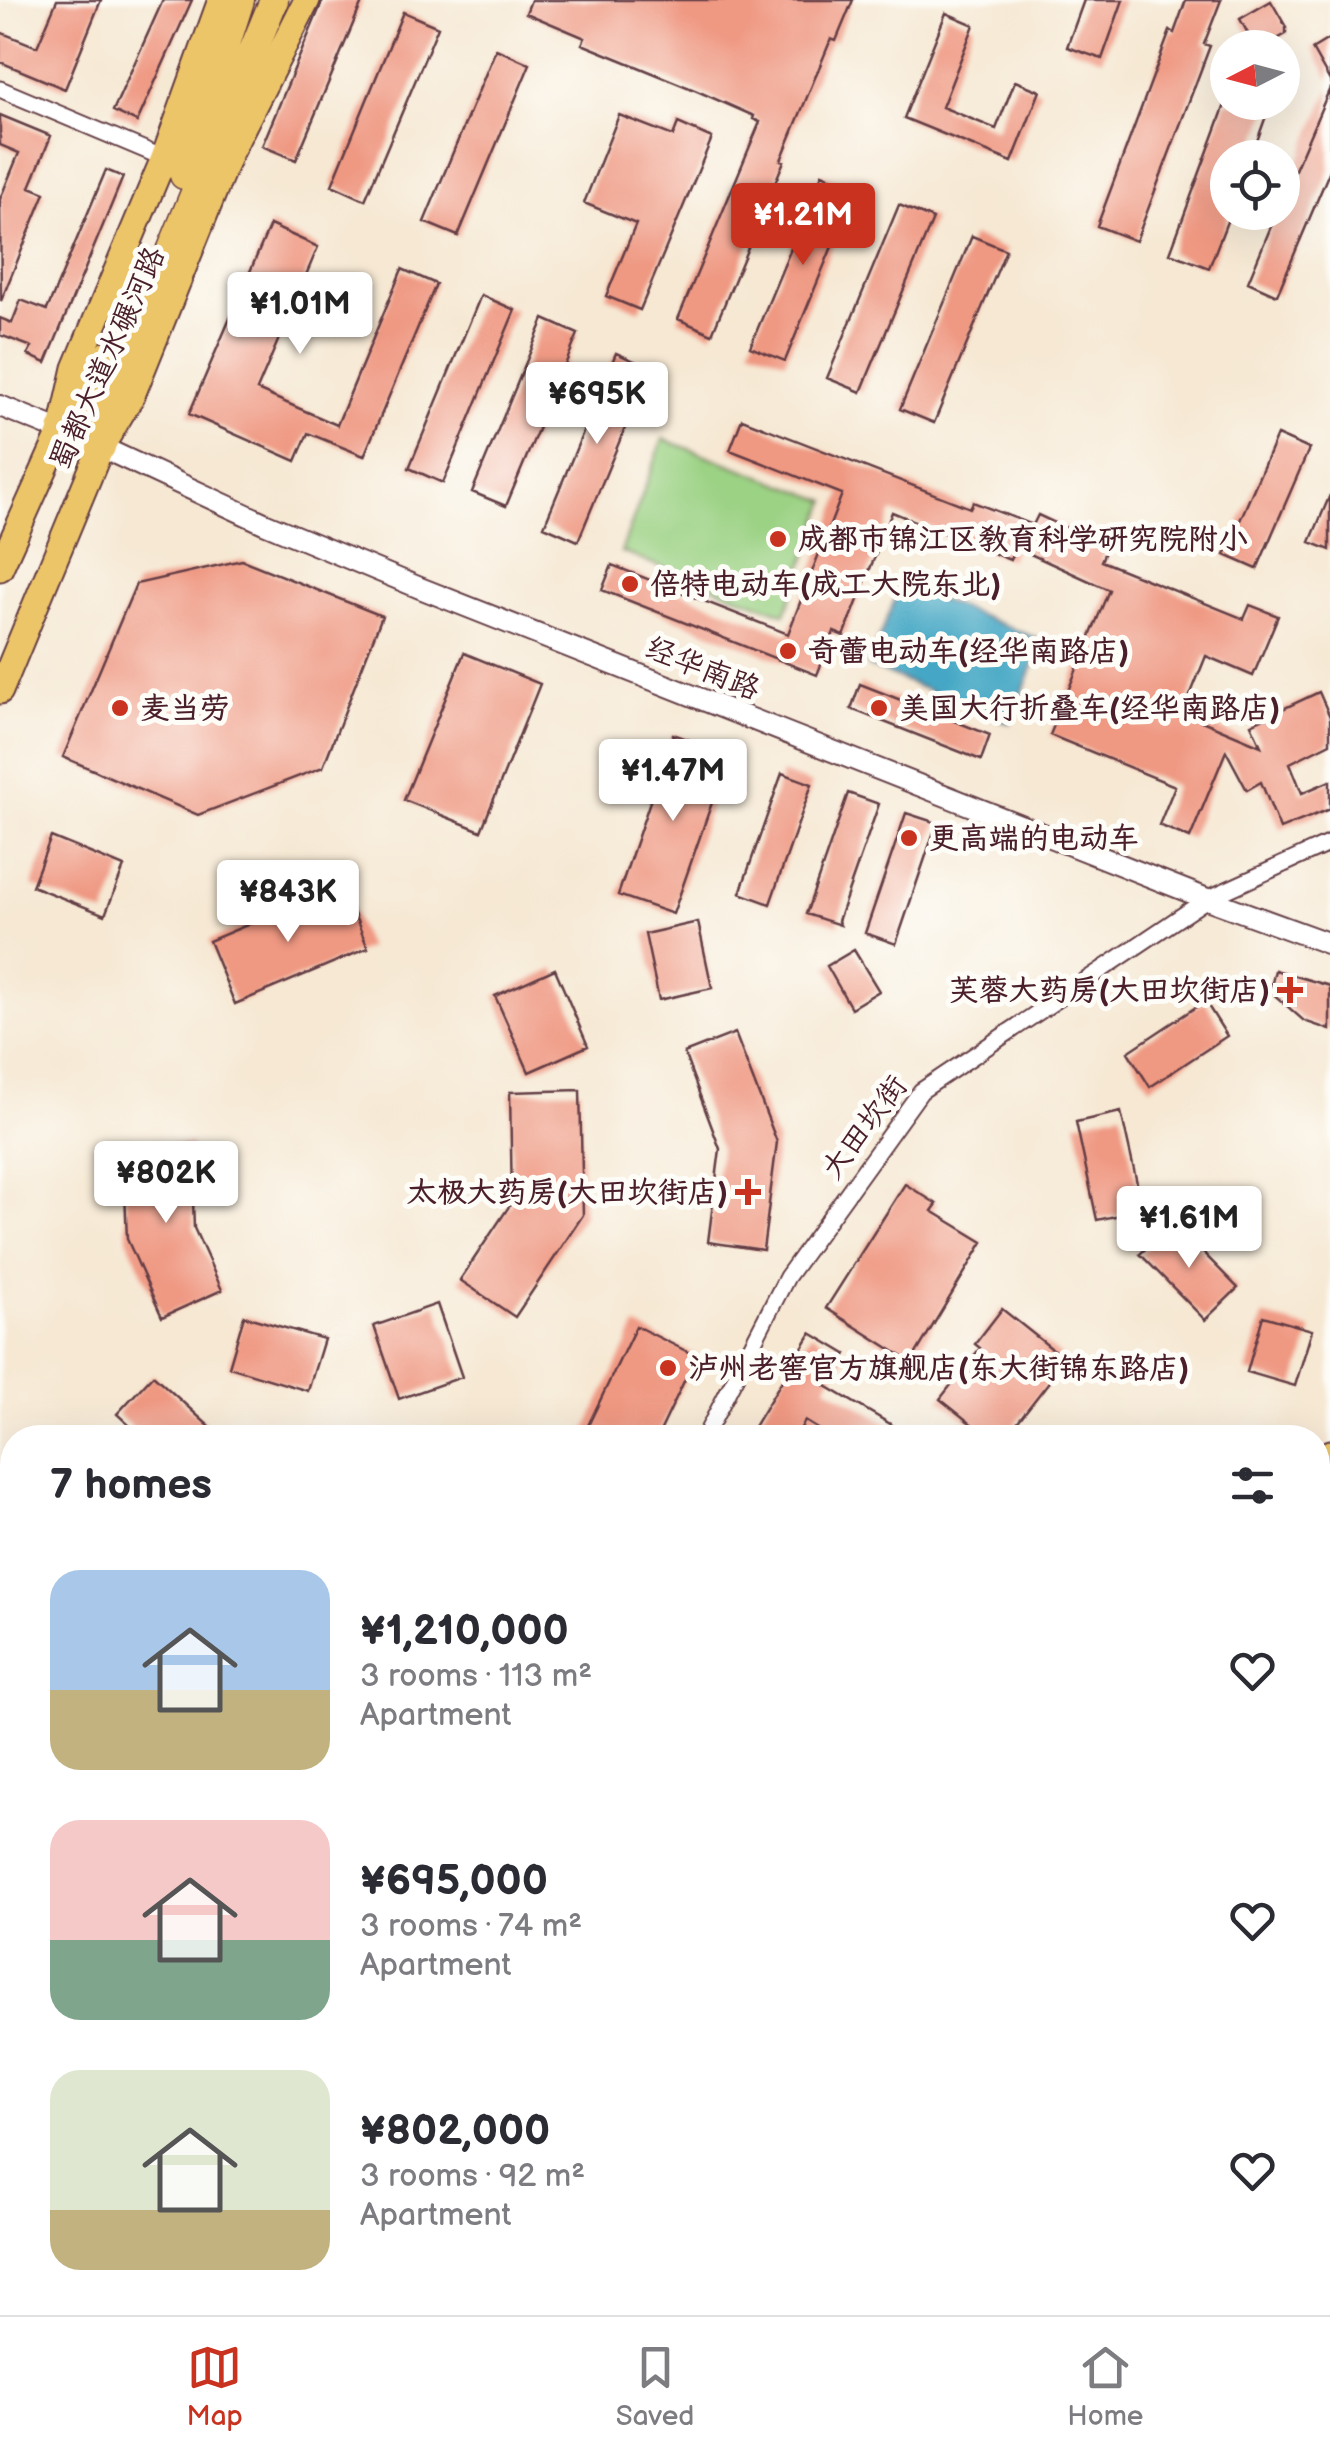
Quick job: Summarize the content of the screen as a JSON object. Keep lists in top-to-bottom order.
{
  "streets": {
    "main road": ["蜀都大道水碾河路"],
    "street": ["经华南路", "大田坎街"]
  },
  "crossings": [
    ["蜀都大道水碾河路", "经华南路"],
    ["经华南路", "大田坎街"]
  ],
  "places": {
    "other": [
      "成都市锦江区教育科学研究院附小",
      "倍特电动车(成工大院东北)",
      "奇蕾电动车(经华南路店)",
      "麦当劳",
      "美国大行折叠车(经华南路店)",
      "更高端的电动车",
      "泸州老窖官方旗舰店(东大街锦东路店)"
    ],
    "health": ["芙蓉大药房(大田坎街店)", "太极大药房(大田坎街店)"]
  },
  "north": "left",
  "page": {
    "price": [
      "¥1.21M",
      "¥1.01M",
      "¥695K",
      "¥1.47M",
      "¥843K",
      "¥802K",
      "¥1.61M"
    ],
    "heading": "7 homes",
    "list": [
      {
        "name": "¥1,210,000",
        "note": "3 rooms · 113 m² · Apartment"
      },
      {
        "name": "¥695,000",
        "note": "3 rooms · 74 m² · Apartment"
      },
      {
        "name": "¥802,000",
        "note": "3 rooms · 92 m² · Apartment"
      }
    ],
    "tabs": ["Map", "Saved", "Home"]
  }
}
